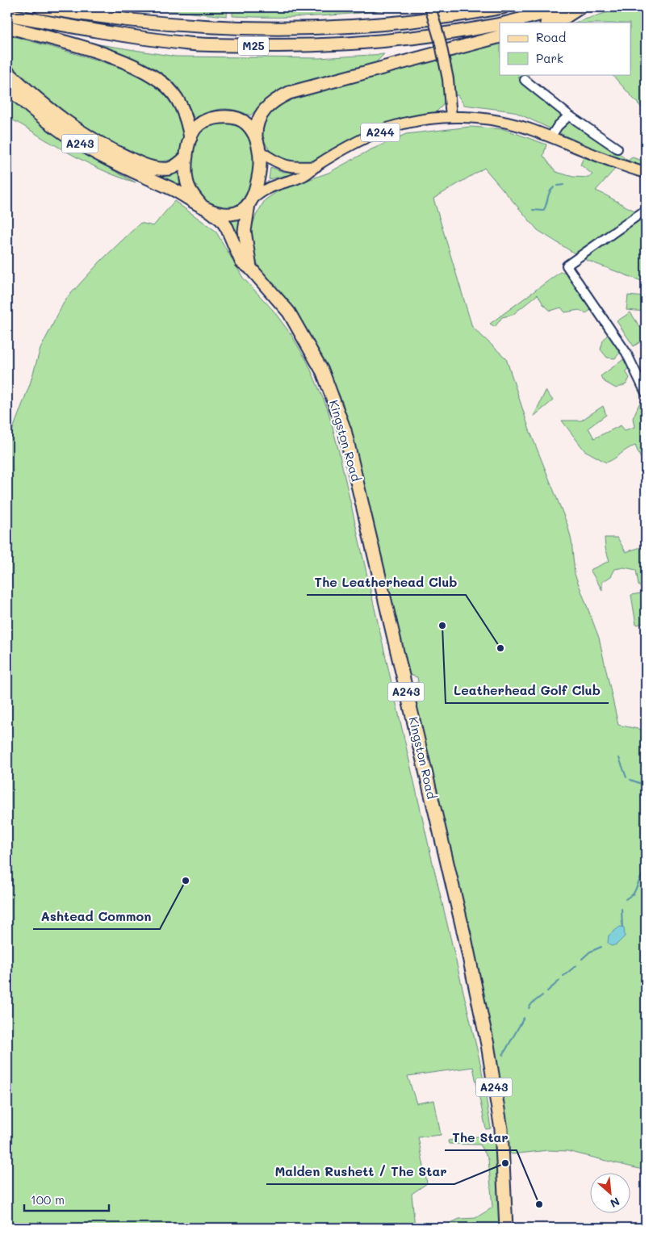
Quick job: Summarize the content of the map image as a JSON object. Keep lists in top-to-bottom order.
{
  "streets": {
    "highway": ["M25", "A243", "Kingston Road"],
    "main road": ["A244"]
  },
  "crossings": [
    ["A244", "A243"],
    ["A244", "Kingston Road"],
    ["A243", "Kingston Road"]
  ],
  "places": [
    "Leatherhead Golf Club",
    "The Leatherhead Club",
    "Ashtead Common",
    "Malden Rushett / The Star",
    "The Star"
  ],
  "legend": ["Road", "Park"],
  "scale_bar": "100 m",
  "north": "bottom right"
}
